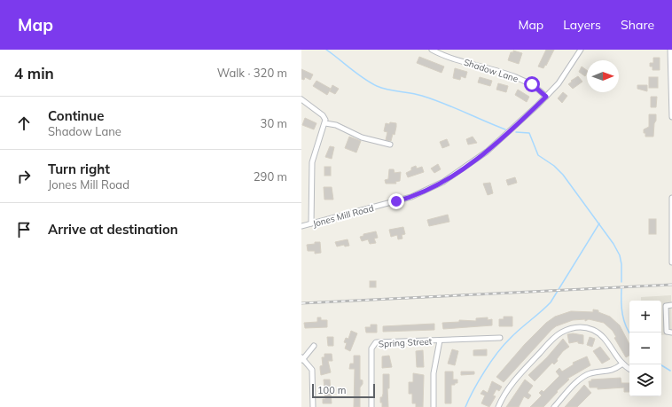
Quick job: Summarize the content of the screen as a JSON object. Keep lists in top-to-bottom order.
{
  "streets": {
    "street": ["Shadow Lane", "Jones Mill Road", "Spring Street"]
  },
  "crossings": [
    ["Shadow Lane", "Jones Mill Road"]
  ],
  "scale_bar": "100 m",
  "north": "right",
  "page": {
    "header": "Map",
    "nav": ["Map", "Layers", "Share"],
    "heading": ["4 min", "Walk · 320 m"],
    "list": [
      ["Continue", "Shadow Lane", "30 m"],
      ["Turn right", "Jones Mill Road", "290 m"],
      "Arrive at destination"
    ],
    "map_buttons": ["+", "−"],
    "scale": "100 m"
  }
}
